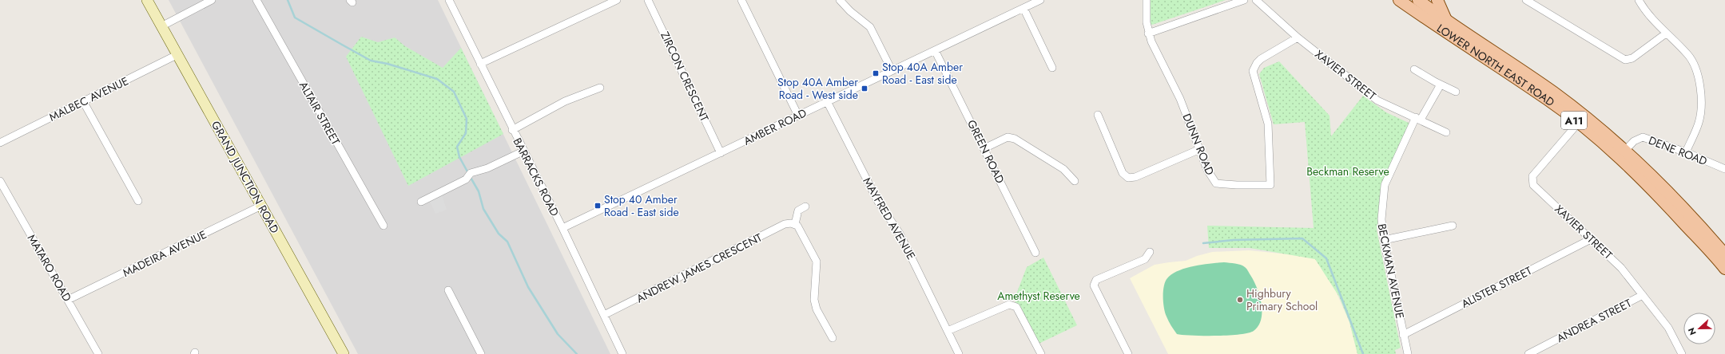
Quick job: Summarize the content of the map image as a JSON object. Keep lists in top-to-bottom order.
{
  "streets": {
    "main road": ["LOWER NORTH EAST ROAD", "A11", "GRAND JUNCTION ROAD"],
    "street": [
      "XAVIER STREET",
      "ZIRCON CRESCENT",
      "MALBEC AVENUE",
      "ALTAIR STREET",
      "AMBER ROAD",
      "DUNN ROAD",
      "DENE ROAD",
      "GREEN ROAD",
      "BARRACKS ROAD",
      "MAYFRED AVENUE",
      "MADEIRA AVENUE",
      "MATARO ROAD",
      "ANDREW JAMES CRESCENT",
      "BECKMAN AVENUE",
      "ALISTER STREET",
      "ANDREA STREET"
    ]
  },
  "crossings": [
    ["LOWER NORTH EAST ROAD", "XAVIER STREET"],
    ["LOWER NORTH EAST ROAD", "DENE ROAD"],
    ["XAVIER STREET", "DUNN ROAD"],
    ["XAVIER STREET", "BECKMAN AVENUE"],
    ["XAVIER STREET", "ALISTER STREET"],
    ["XAVIER STREET", "ANDREA STREET"],
    ["ZIRCON CRESCENT", "AMBER ROAD"],
    ["MALBEC AVENUE", "GRAND JUNCTION ROAD"],
    ["AMBER ROAD", "GREEN ROAD"],
    ["AMBER ROAD", "BARRACKS ROAD"],
    ["AMBER ROAD", "MAYFRED AVENUE"],
    ["GRAND JUNCTION ROAD", "MADEIRA AVENUE"],
    ["BARRACKS ROAD", "ANDREW JAMES CRESCENT"],
    ["MADEIRA AVENUE", "MATARO ROAD"],
    ["BECKMAN AVENUE", "ALISTER STREET"]
  ],
  "parks": ["Beckman Reserve", "Amethyst Reserve"],
  "places": {
    "transit": ["Stop 40A Amber Road - East side", "Stop 40A Amber Road - West side", "Stop 40 Amber Road - East side"],
    "other": ["Highbury Primary School"]
  },
  "north": "left"
}
